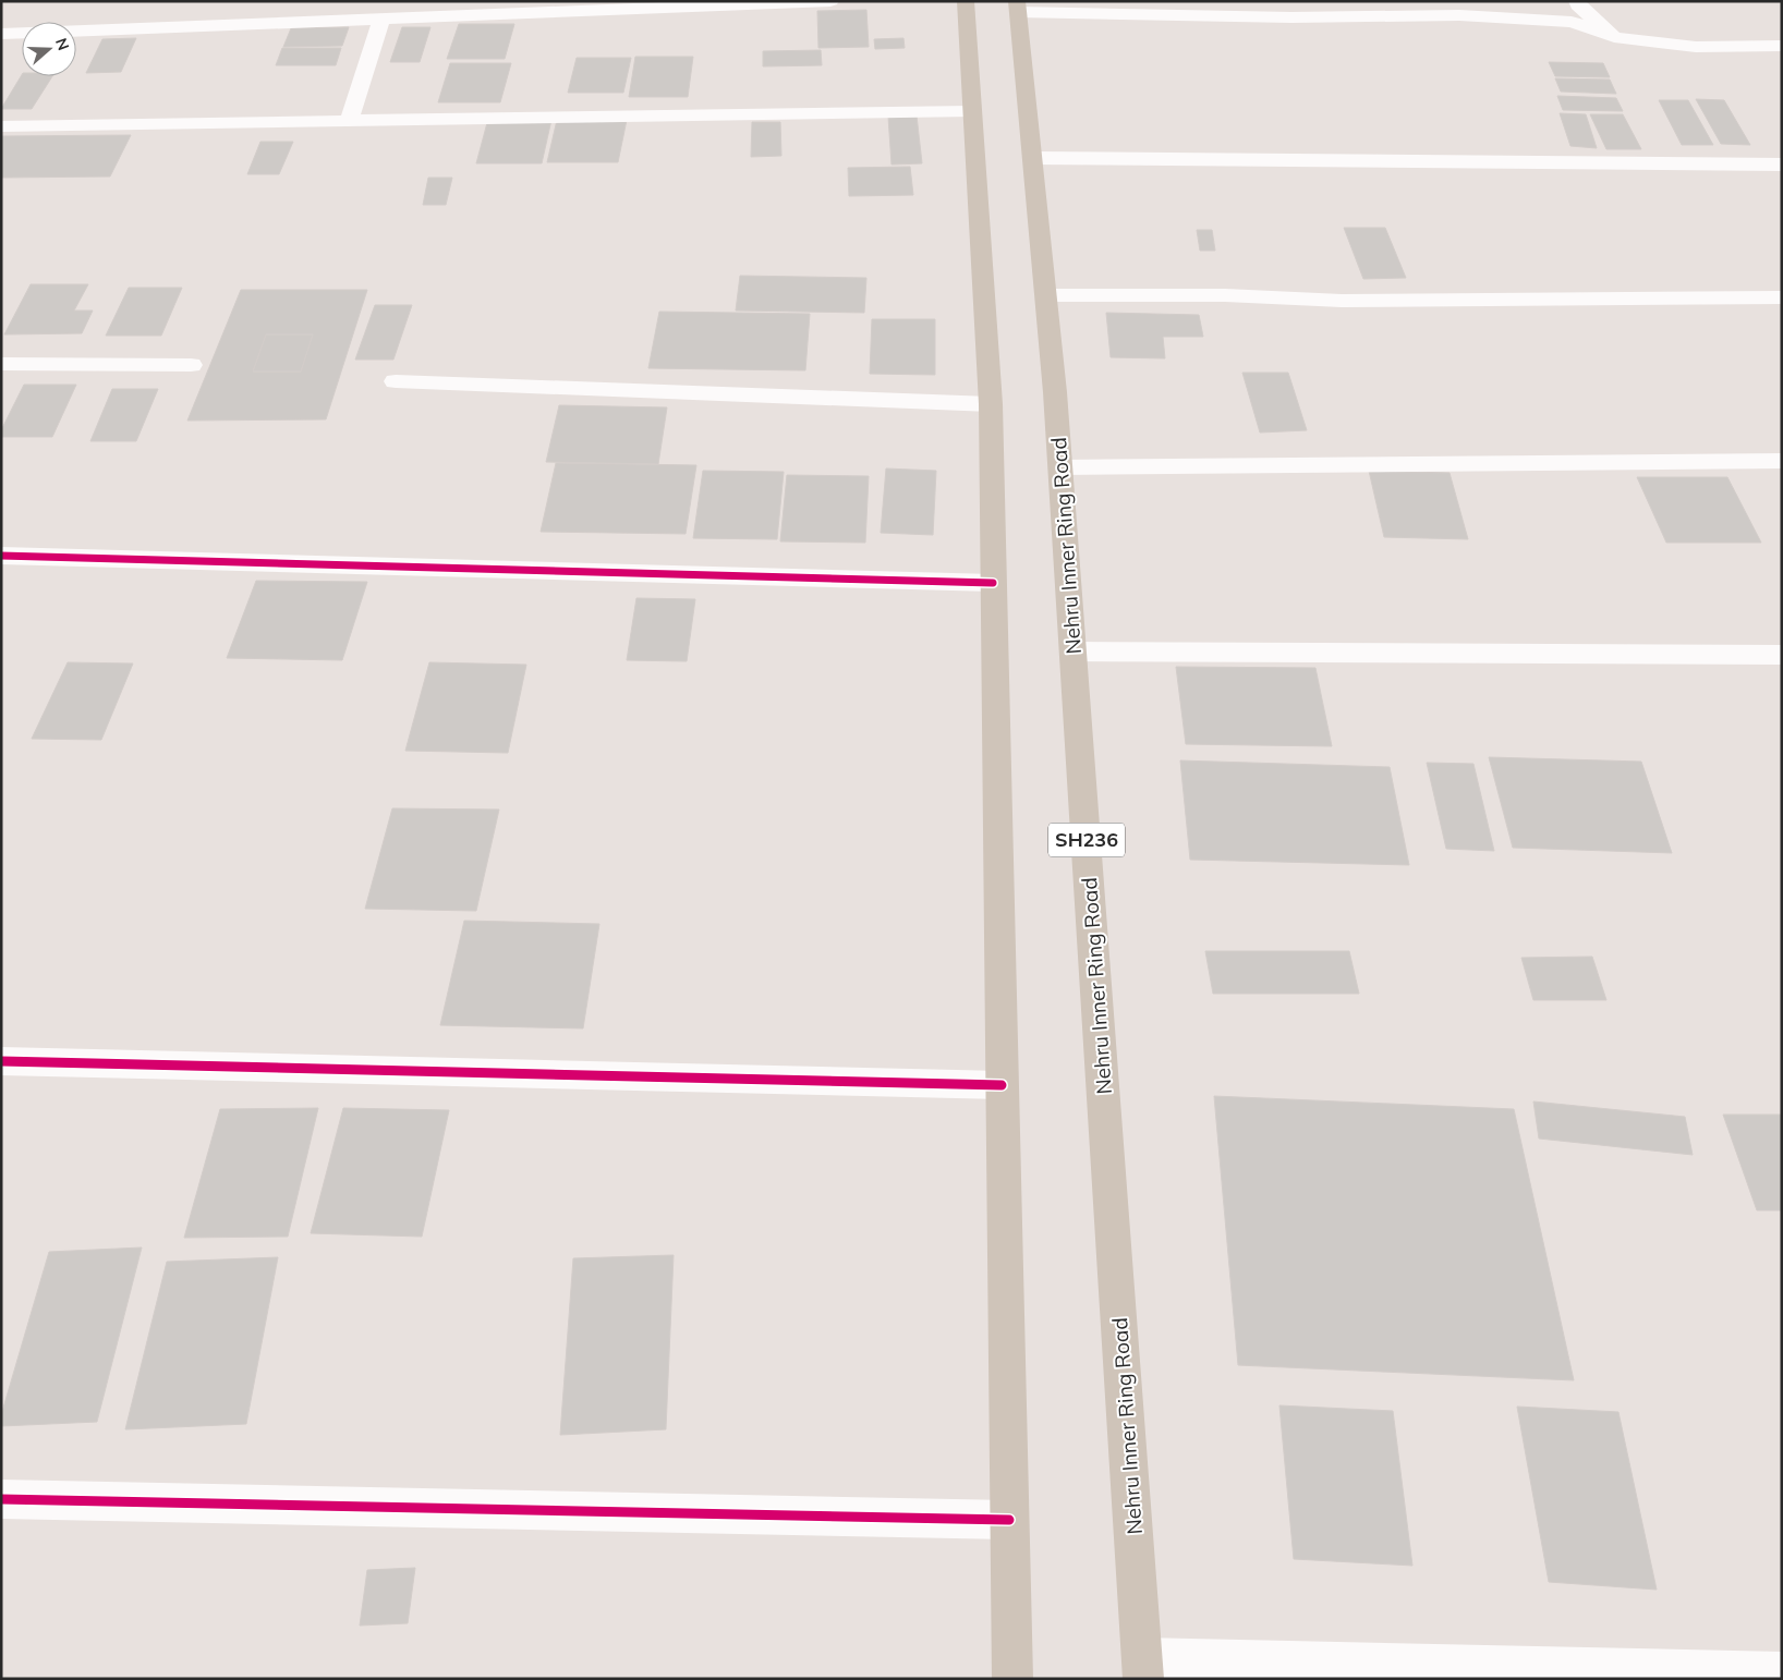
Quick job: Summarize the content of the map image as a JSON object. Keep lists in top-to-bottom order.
{
  "streets": {
    "main road": ["Nehru Inner Ring Road", "SH236"]
  },
  "north": "right"
}
